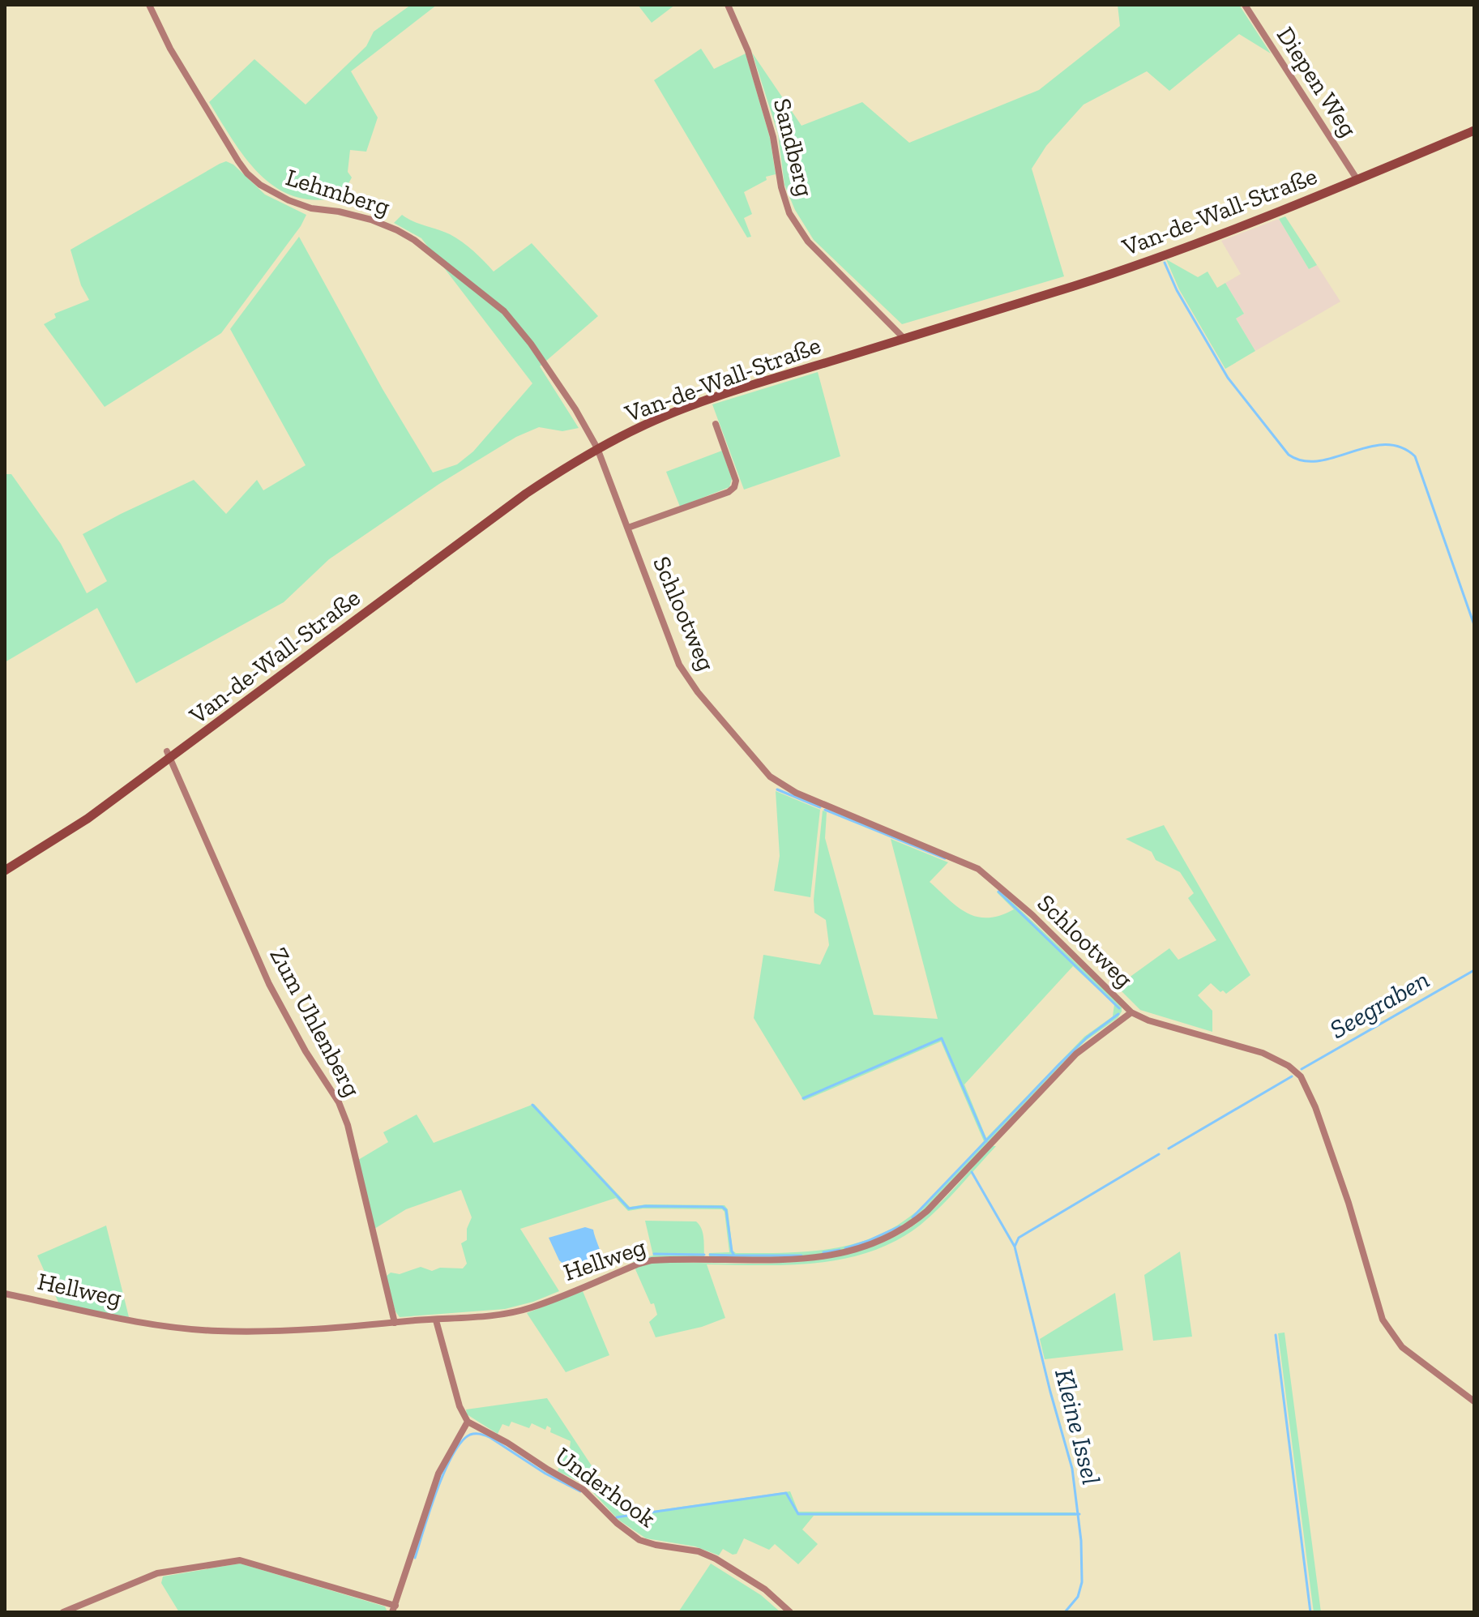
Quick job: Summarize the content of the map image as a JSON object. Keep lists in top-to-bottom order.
{
  "streets": {
    "main road": ["Van-de-Wall-Straße"],
    "street": [
      "Diepen Weg",
      "Sandberg",
      "Lehmberg",
      "Schlootweg",
      "Zum Uhlenberg",
      "Hellweg",
      "Underhook"
    ]
  },
  "crossings": [
    ["Diepen Weg", "Van-de-Wall-Straße"],
    ["Sandberg", "Van-de-Wall-Straße"],
    ["Lehmberg", "Van-de-Wall-Straße"],
    ["Lehmberg", "Schlootweg"],
    ["Van-de-Wall-Straße", "Schlootweg"],
    ["Van-de-Wall-Straße", "Zum Uhlenberg"],
    ["Schlootweg", "Hellweg"],
    ["Zum Uhlenberg", "Hellweg"]
  ],
  "water": ["Seegraben", "Kleine Issel"]
}
